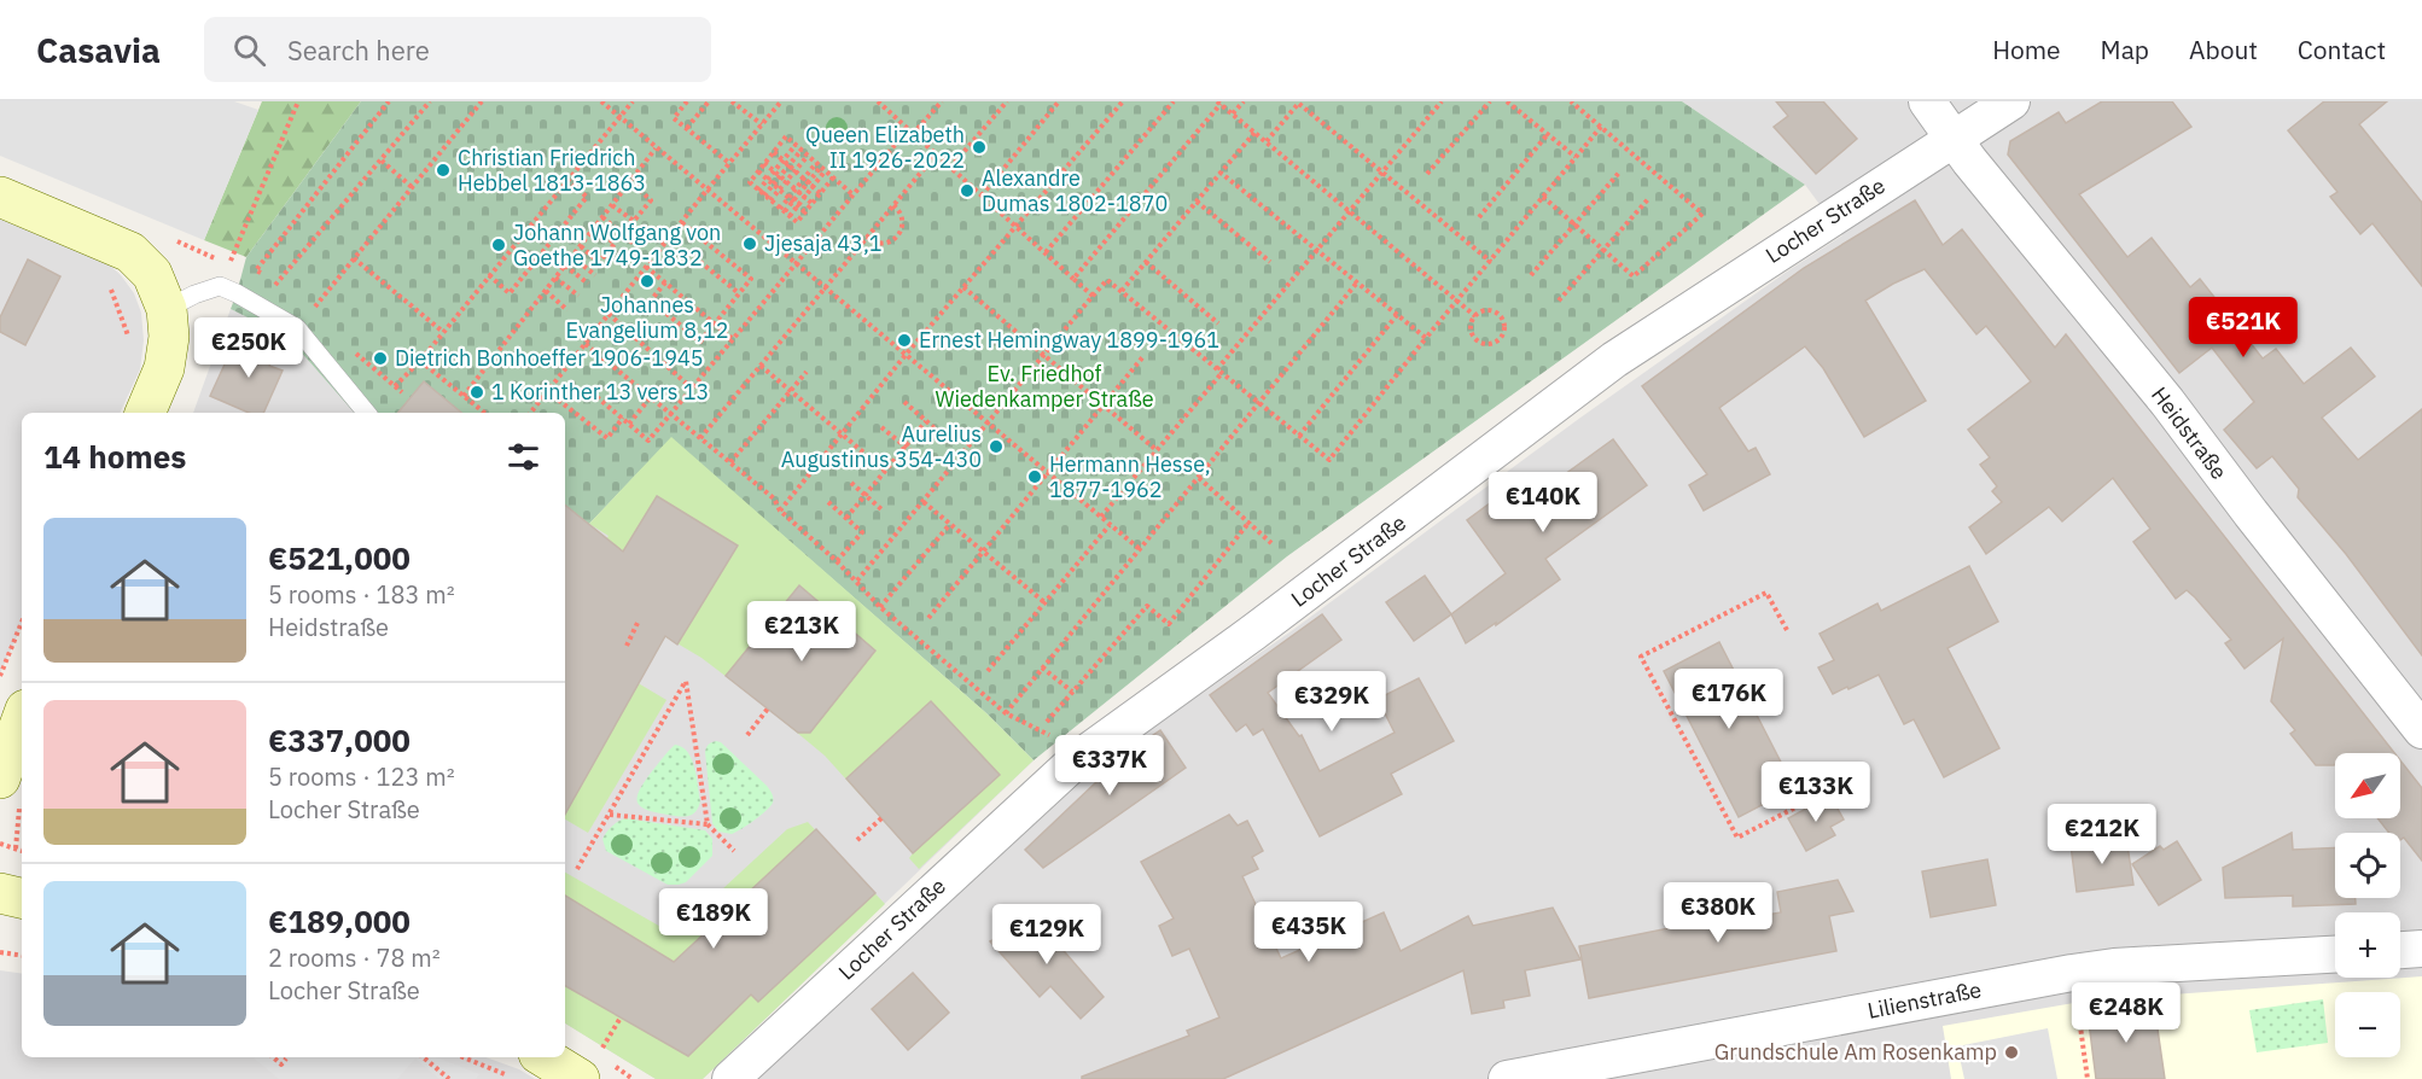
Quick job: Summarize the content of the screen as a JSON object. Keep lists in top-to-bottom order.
{
  "streets": {
    "street": ["Locher Straße", "Heidstraße", "Lilienstraße"]
  },
  "crossings": [
    ["Locher Straße", "Heidstraße"]
  ],
  "parks": ["Ev. Friedhof Wiedenkamper Straße"],
  "places": [
    "Queen Elizabeth II 1926-2022",
    "Christian Friedrich Hebbel 1813-1863",
    "Alexandre Dumas 1802-1870",
    "Jjesaja 43,1",
    "Johann Wolfgang von Goethe 1749-1832",
    "Johannes Evangelium 8,12",
    "Ernest Hemingway 1899-1961",
    "Dietrich Bonhoeffer 1906-1945",
    "1 Korinther 13 vers 13",
    "Aurelius Augustinus 354-430",
    "Hermann Hesse, 1877-1962",
    "Grundschule Am Rosenkamp"
  ],
  "north": "bottom left",
  "page": {
    "header": "Casavia",
    "search": "Search here",
    "nav": [
      "Home",
      "Map",
      "About",
      "Contact"
    ],
    "price": [
      "€521K",
      "€250K",
      "€140K",
      "€213K",
      "€176K",
      "€329K",
      "€337K",
      "€133K",
      "€212K",
      "€380K",
      "€189K",
      "€435K",
      "€129K",
      "€248K"
    ],
    "heading": "14 homes",
    "list": [
      {
        "name": "€521,000",
        "note": "5 rooms · 183 m² · Heidstraße"
      },
      {
        "name": "€337,000",
        "note": "5 rooms · 123 m² · Locher Straße"
      },
      {
        "name": "€189,000",
        "note": "2 rooms · 78 m² · Locher Straße"
      }
    ],
    "map_buttons": ["+", "−"]
  }
}
